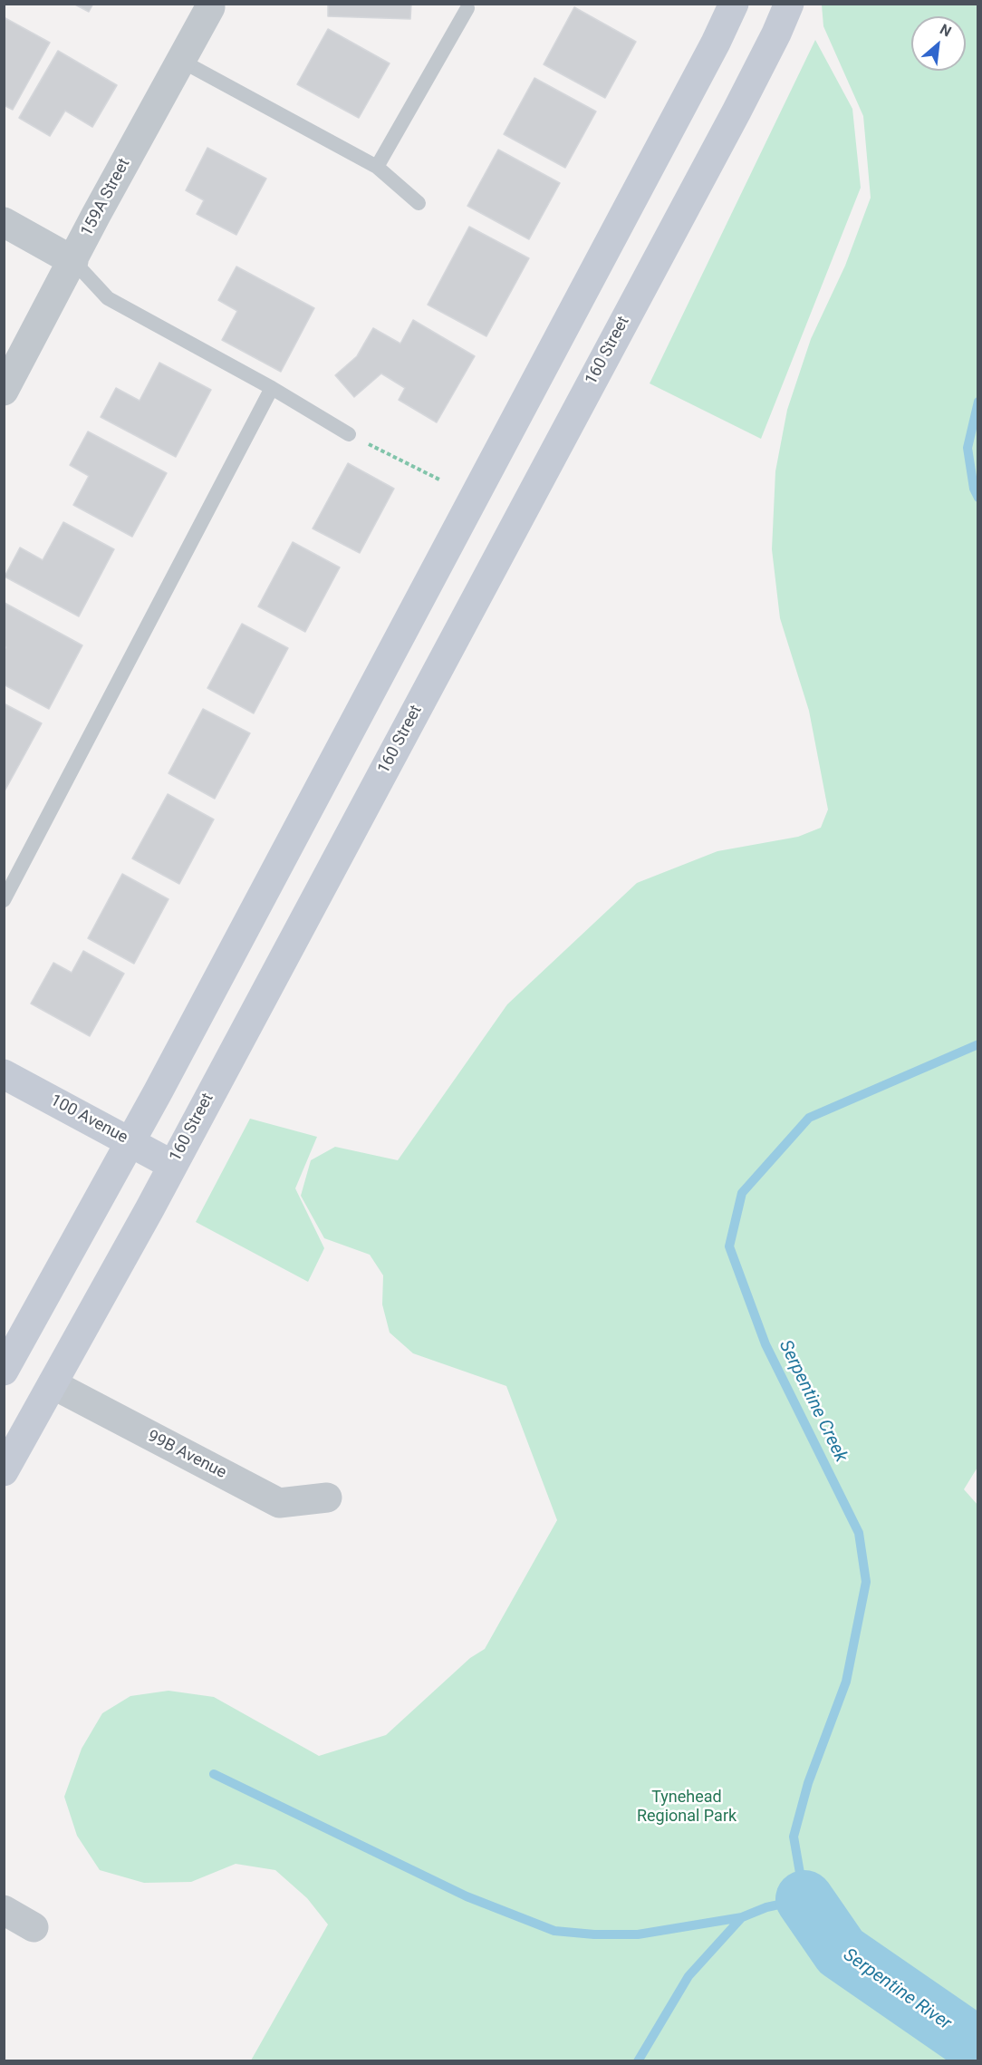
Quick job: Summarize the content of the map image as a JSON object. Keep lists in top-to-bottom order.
{
  "streets": {
    "main road": ["160 Street", "100 Avenue"],
    "street": ["159A Street", "99B Avenue"]
  },
  "crossings": [
    ["160 Street", "100 Avenue"],
    ["160 Street", "99B Avenue"]
  ],
  "water": ["Serpentine Creek", "Serpentine River"],
  "parks": ["Tynehead Regional Park"],
  "north": "top right"
}
